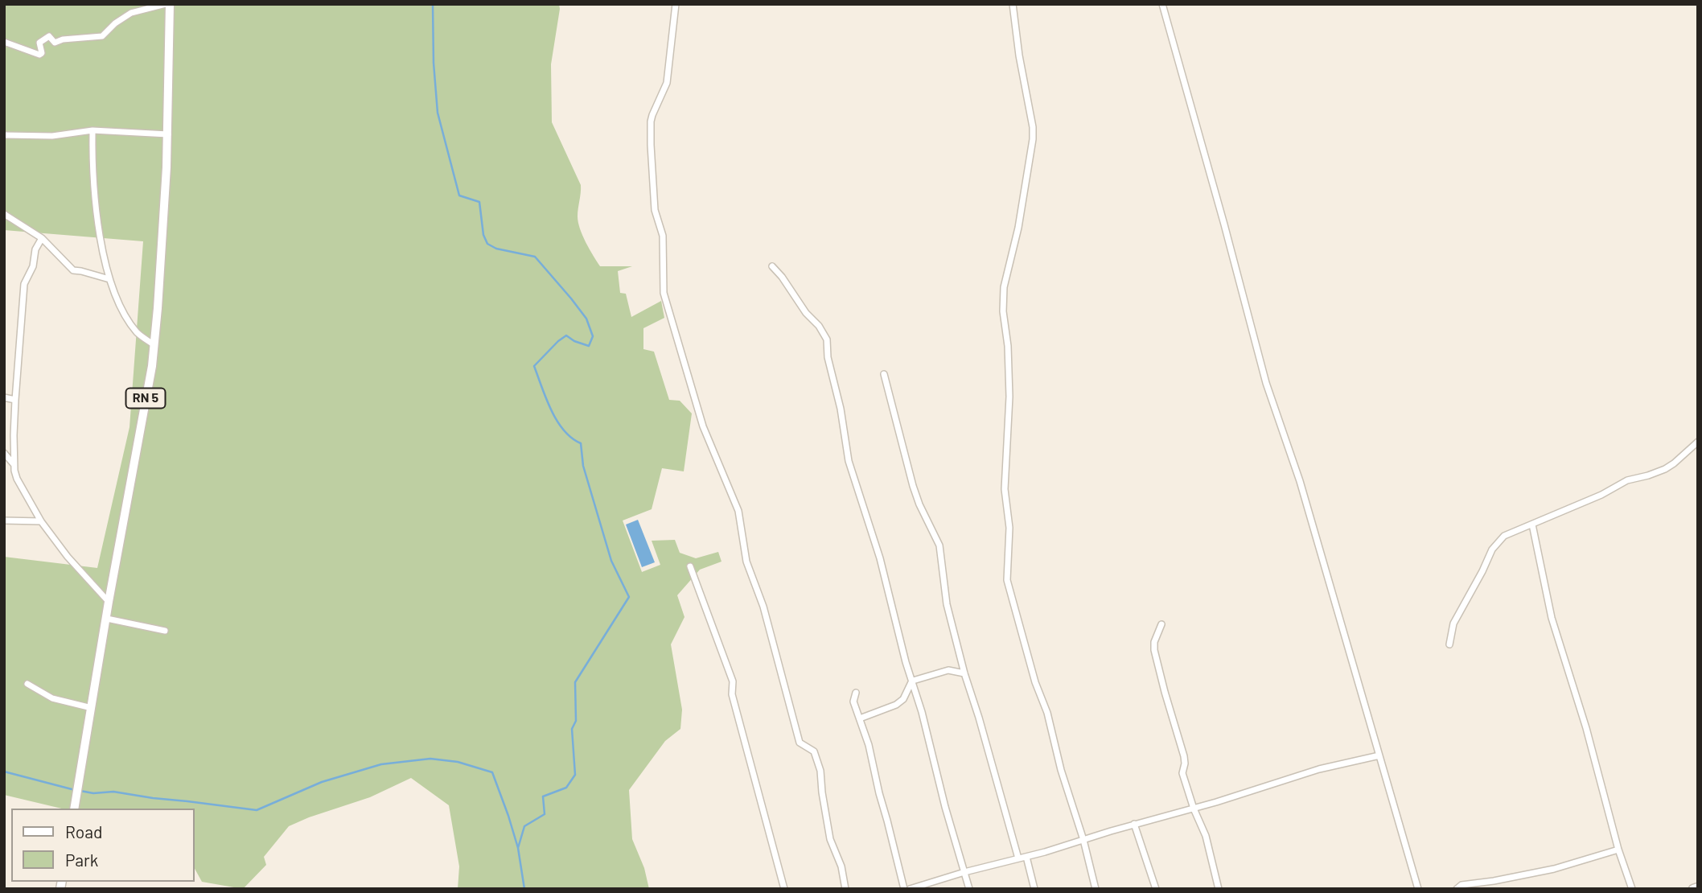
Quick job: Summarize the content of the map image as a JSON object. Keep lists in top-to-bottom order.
{
  "streets": {
    "main road": ["RN 5"]
  },
  "legend": ["Road", "Park"]
}
